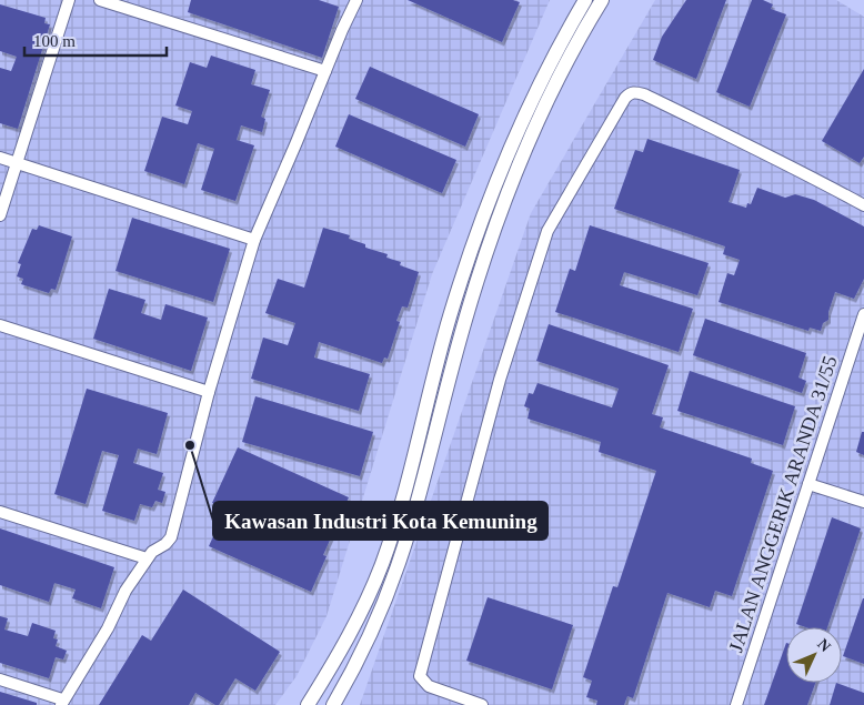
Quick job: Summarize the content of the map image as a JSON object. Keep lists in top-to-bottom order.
{
  "streets": {
    "street": ["JALAN ANGGERIK ARANDA 31/55"]
  },
  "places": ["Kawasan Industri Kota Kemuning"],
  "scale_bar": "100 m",
  "north": "top right"
}
